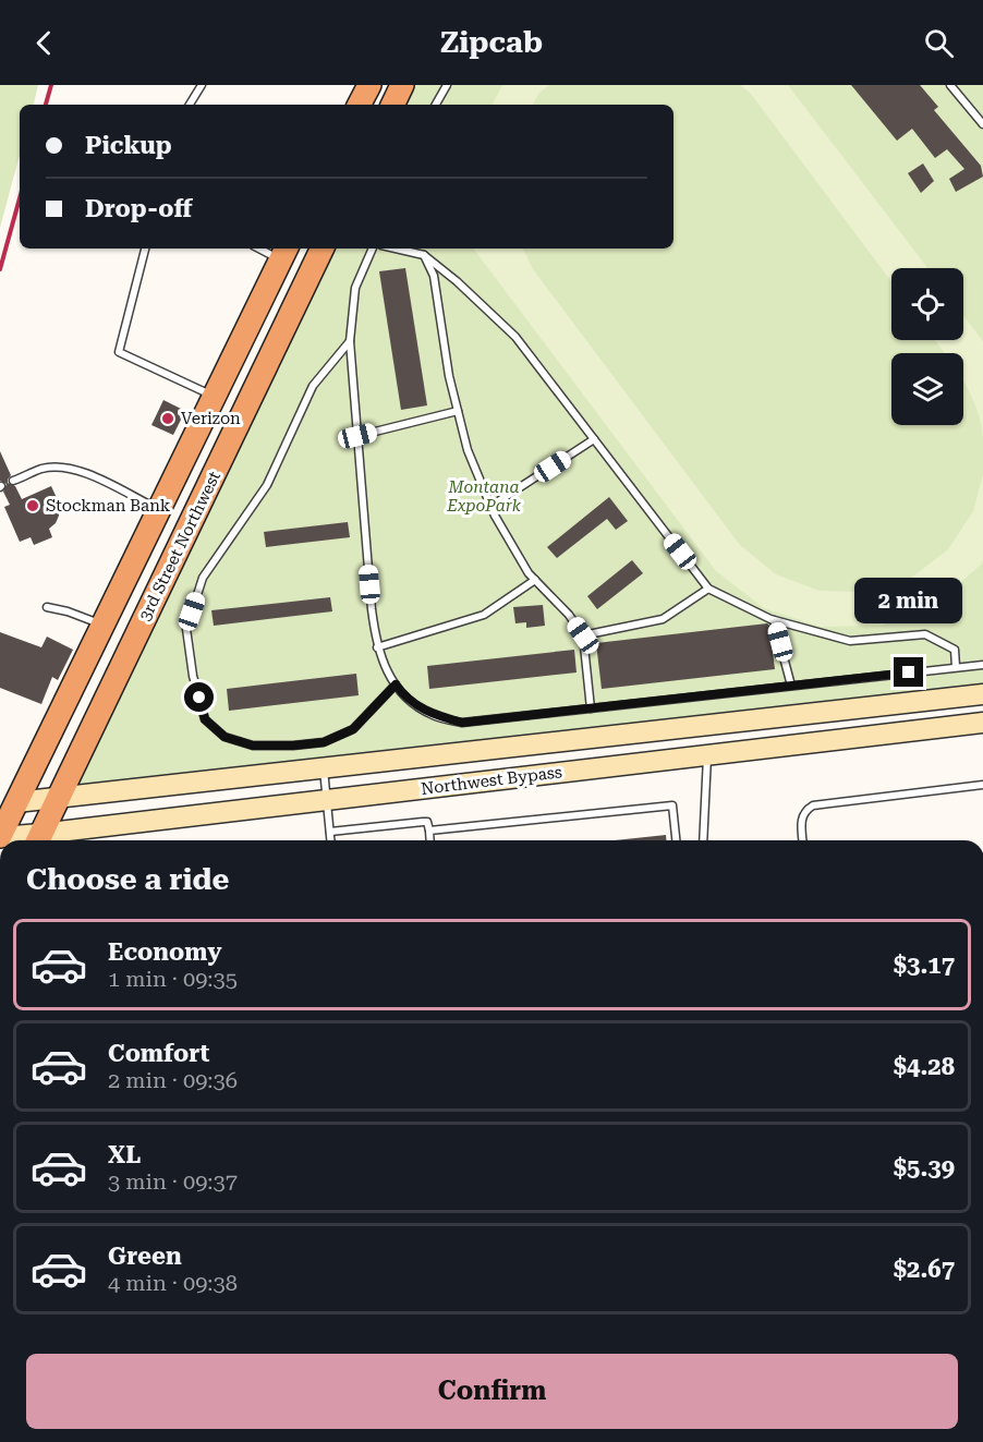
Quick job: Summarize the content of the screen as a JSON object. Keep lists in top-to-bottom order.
{
  "streets": {
    "highway": ["3rd Street Northwest"],
    "main road": ["Northwest Bypass"]
  },
  "crossings": [
    ["3rd Street Northwest", "Northwest Bypass"]
  ],
  "parks": ["Montana ExpoPark"],
  "places": ["Verizon", "Stockman Bank"],
  "page": {
    "header": "Zipcab",
    "banner": ["Pickup", "Drop-off"],
    "bubble": "2 min",
    "heading": "Choose a ride",
    "list": [
      {
        "name": "Economy",
        "note": "1 min · 09:35",
        "value": "$3.17"
      },
      {
        "name": "Comfort",
        "note": "2 min · 09:36",
        "value": "$4.28"
      },
      {
        "name": "XL",
        "note": "3 min · 09:37",
        "value": "$5.39"
      },
      {
        "name": "Green",
        "note": "4 min · 09:38",
        "value": "$2.67"
      }
    ],
    "buttons": "Confirm"
  }
}
